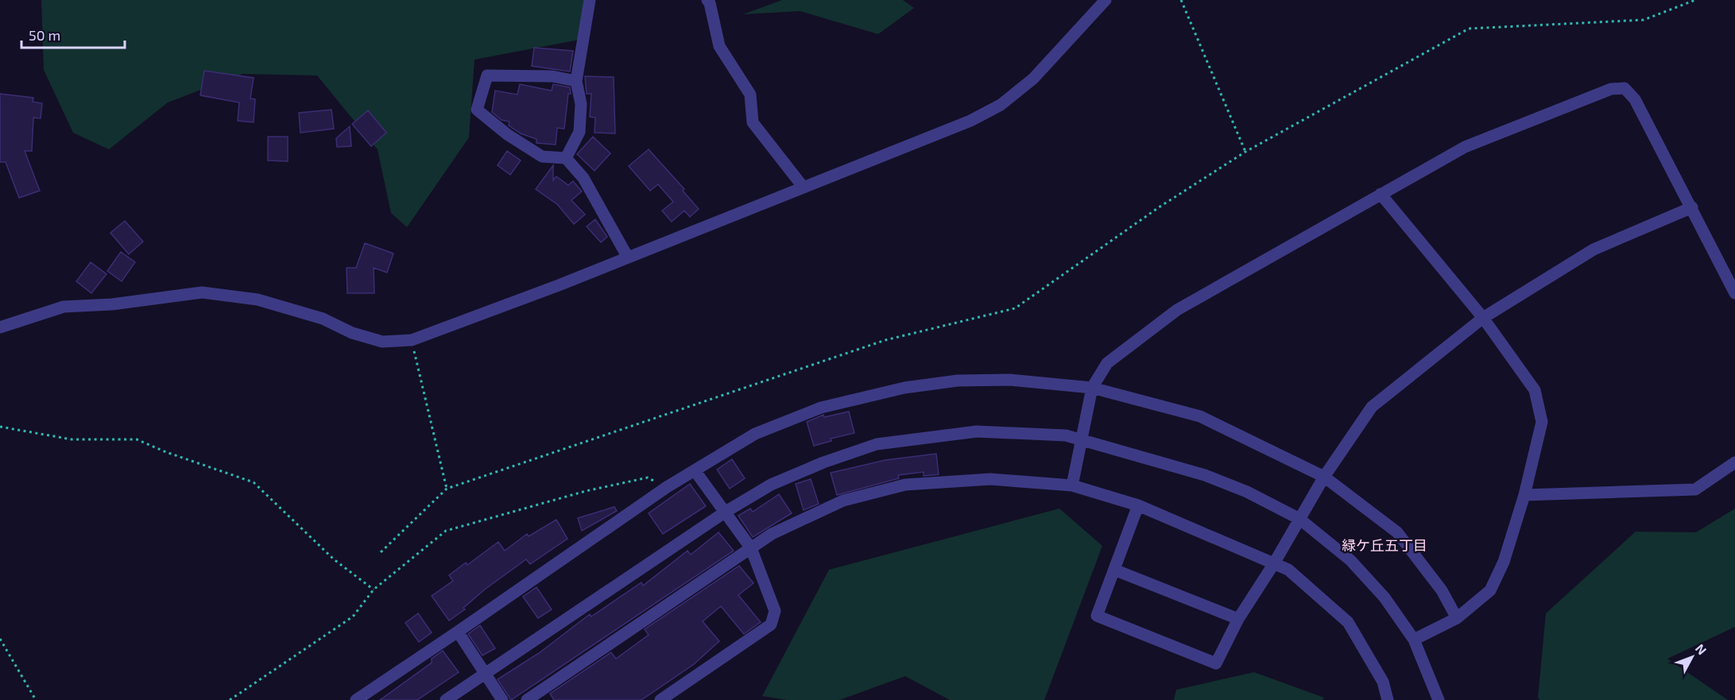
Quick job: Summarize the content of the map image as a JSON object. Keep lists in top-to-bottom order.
{
  "districts": ["緑ケ丘五丁目"],
  "scale_bar": "50 m",
  "north": "top right"
}
